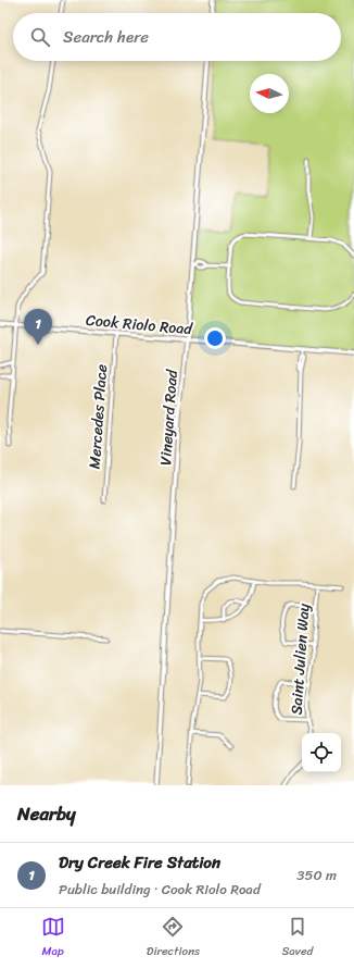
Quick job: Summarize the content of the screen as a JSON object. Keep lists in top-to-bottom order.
{
  "streets": {
    "street": [
      "Cook Riolo Road",
      "Mercedes Place",
      "Vineyard Road",
      "Saint Julien Way"
    ]
  },
  "crossings": [
    ["Cook Riolo Road", "Mercedes Place"],
    ["Cook Riolo Road", "Vineyard Road"]
  ],
  "north": "left",
  "page": {
    "search": "Search here",
    "pins": "1",
    "heading": "Nearby",
    "list": [
      {
        "mark": "1",
        "name": "Dry Creek Fire Station",
        "note": "Public building · Cook Riolo Road",
        "value": "350 m"
      }
    ],
    "nav": ["Map", "Directions", "Saved"]
  }
}
